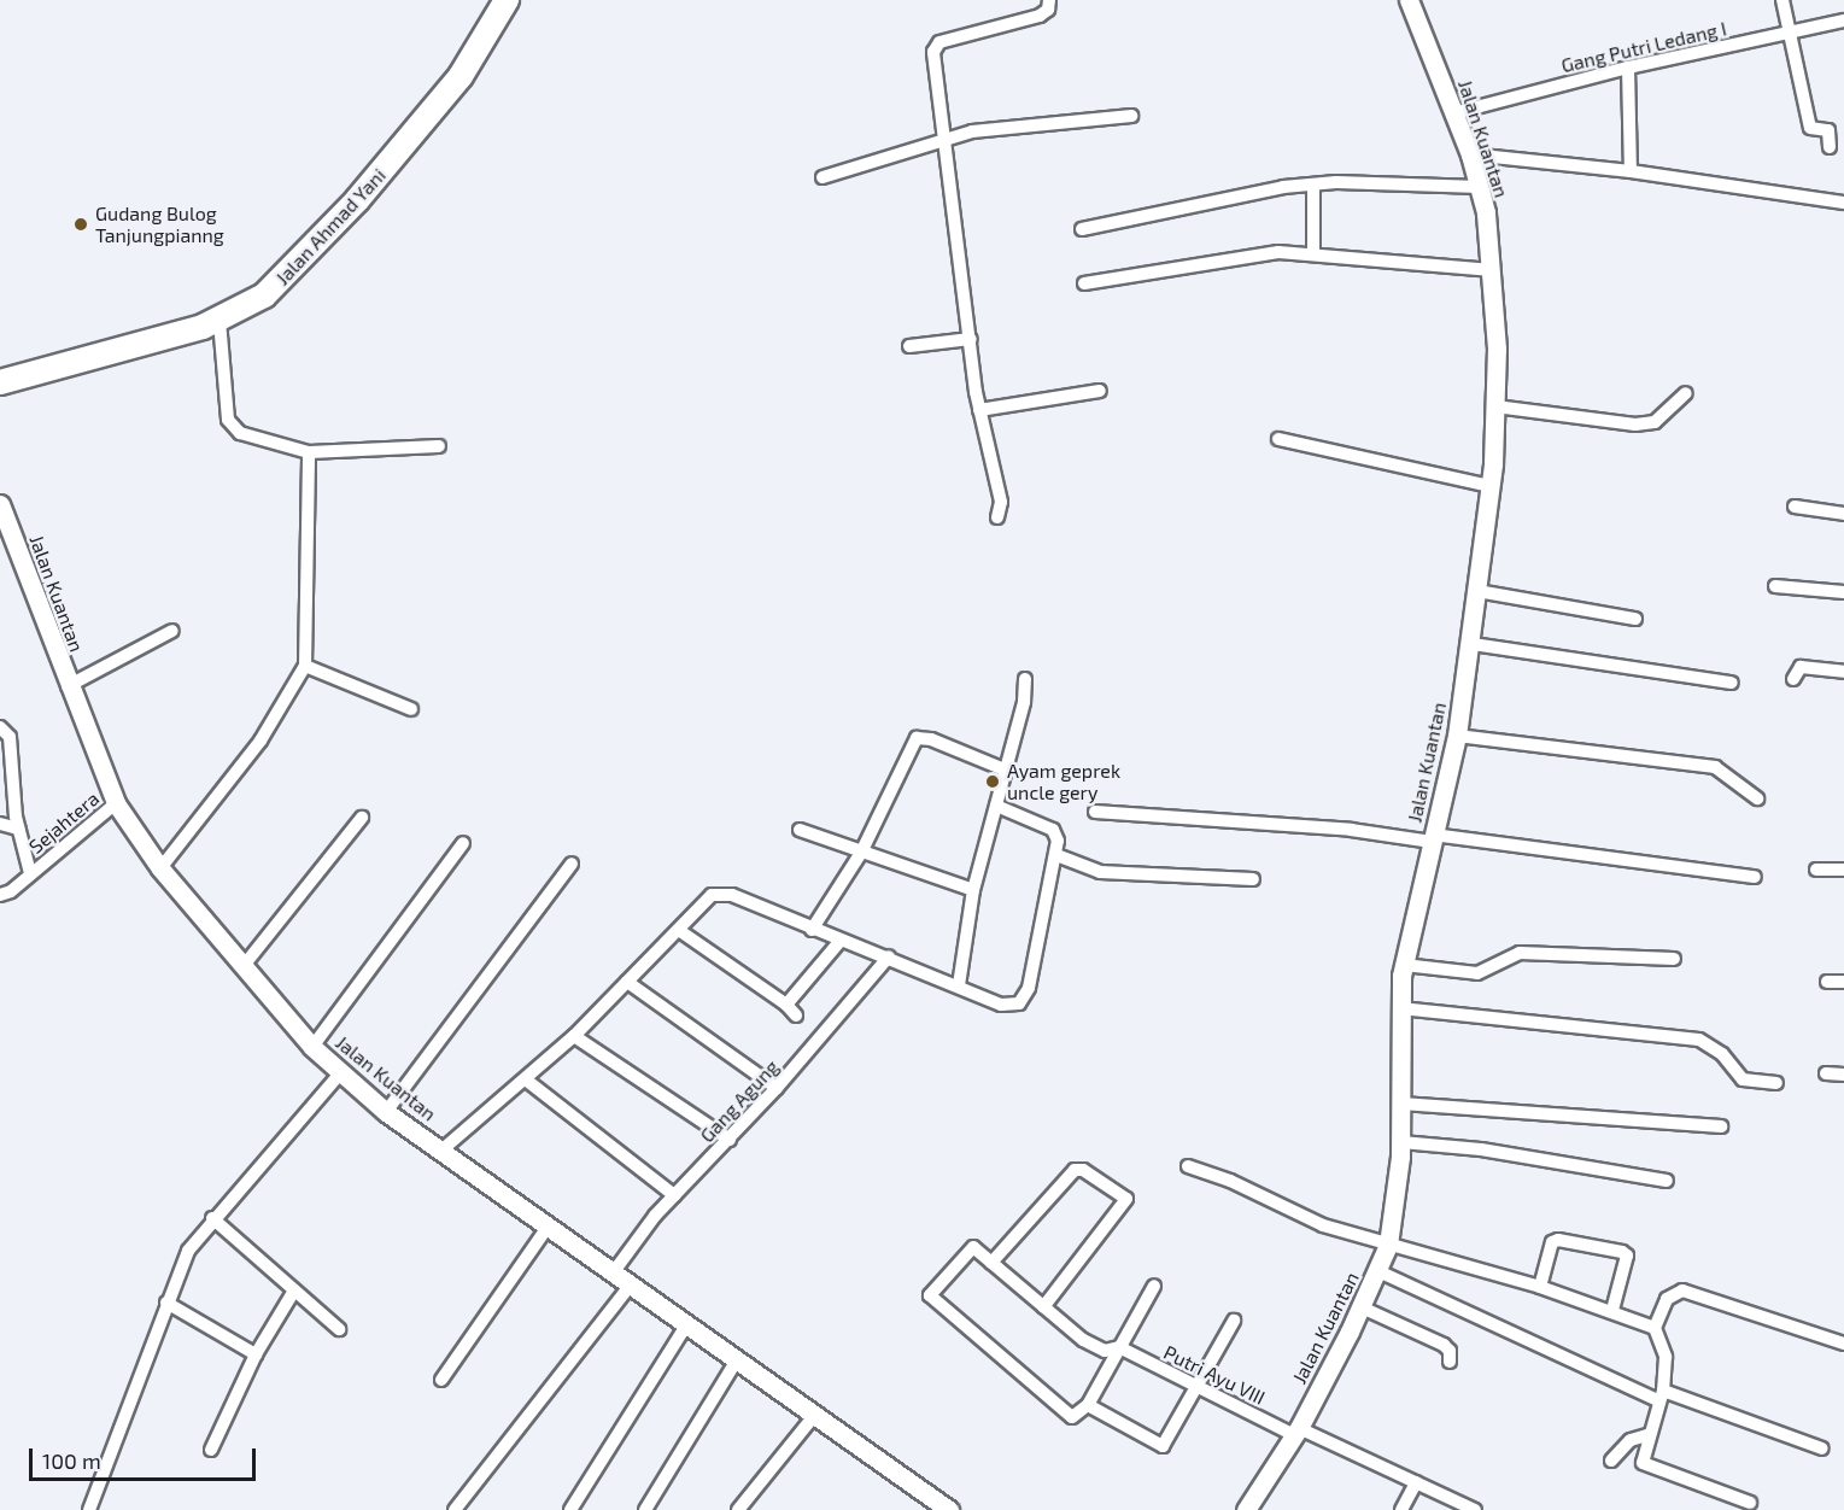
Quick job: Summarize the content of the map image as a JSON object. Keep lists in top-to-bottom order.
{
  "streets": {
    "highway": ["Jalan Ahmad Yani"],
    "street": [
      "Gang Putri Ledang I",
      "Jalan Kuantan",
      "Sejahtera",
      "Gang Agung",
      "Putri Ayu VIII"
    ]
  },
  "crossings": [
    ["Gang Putri Ledang I", "Jalan Kuantan"],
    ["Jalan Kuantan", "Sejahtera"],
    ["Jalan Kuantan", "Gang Agung"],
    ["Jalan Kuantan", "Putri Ayu VIII"]
  ],
  "places": ["Gudang Bulog Tanjungpianng", "Ayam geprek uncle gery"],
  "scale_bar": "100 m"
}
